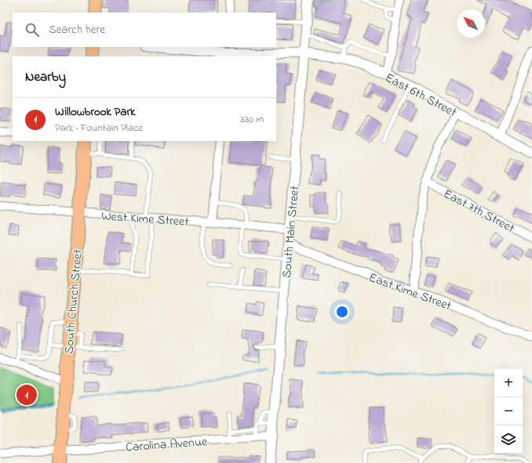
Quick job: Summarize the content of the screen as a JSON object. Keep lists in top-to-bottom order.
{
  "streets": {
    "main road": ["South Church Street"],
    "street": [
      "East 6th Street",
      "East 7th Street",
      "West Kime Street",
      "South Main Street",
      "East Kime Street",
      "Carolina Avenue"
    ]
  },
  "crossings": [
    ["East 6th Street", "South Main Street"],
    ["West Kime Street", "South Main Street"],
    ["West Kime Street", "South Church Street"],
    ["South Main Street", "East Kime Street"],
    ["South Main Street", "Carolina Avenue"],
    ["South Church Street", "Carolina Avenue"]
  ],
  "north": "top left",
  "page": {
    "search": "Search here",
    "heading": "Nearby",
    "list": [
      {
        "mark": "1",
        "name": "Willowbrook Park",
        "note": "Park · Fountain Place",
        "value": "330 m"
      }
    ],
    "map_buttons": ["+", "−"],
    "pins": "1"
  }
}
